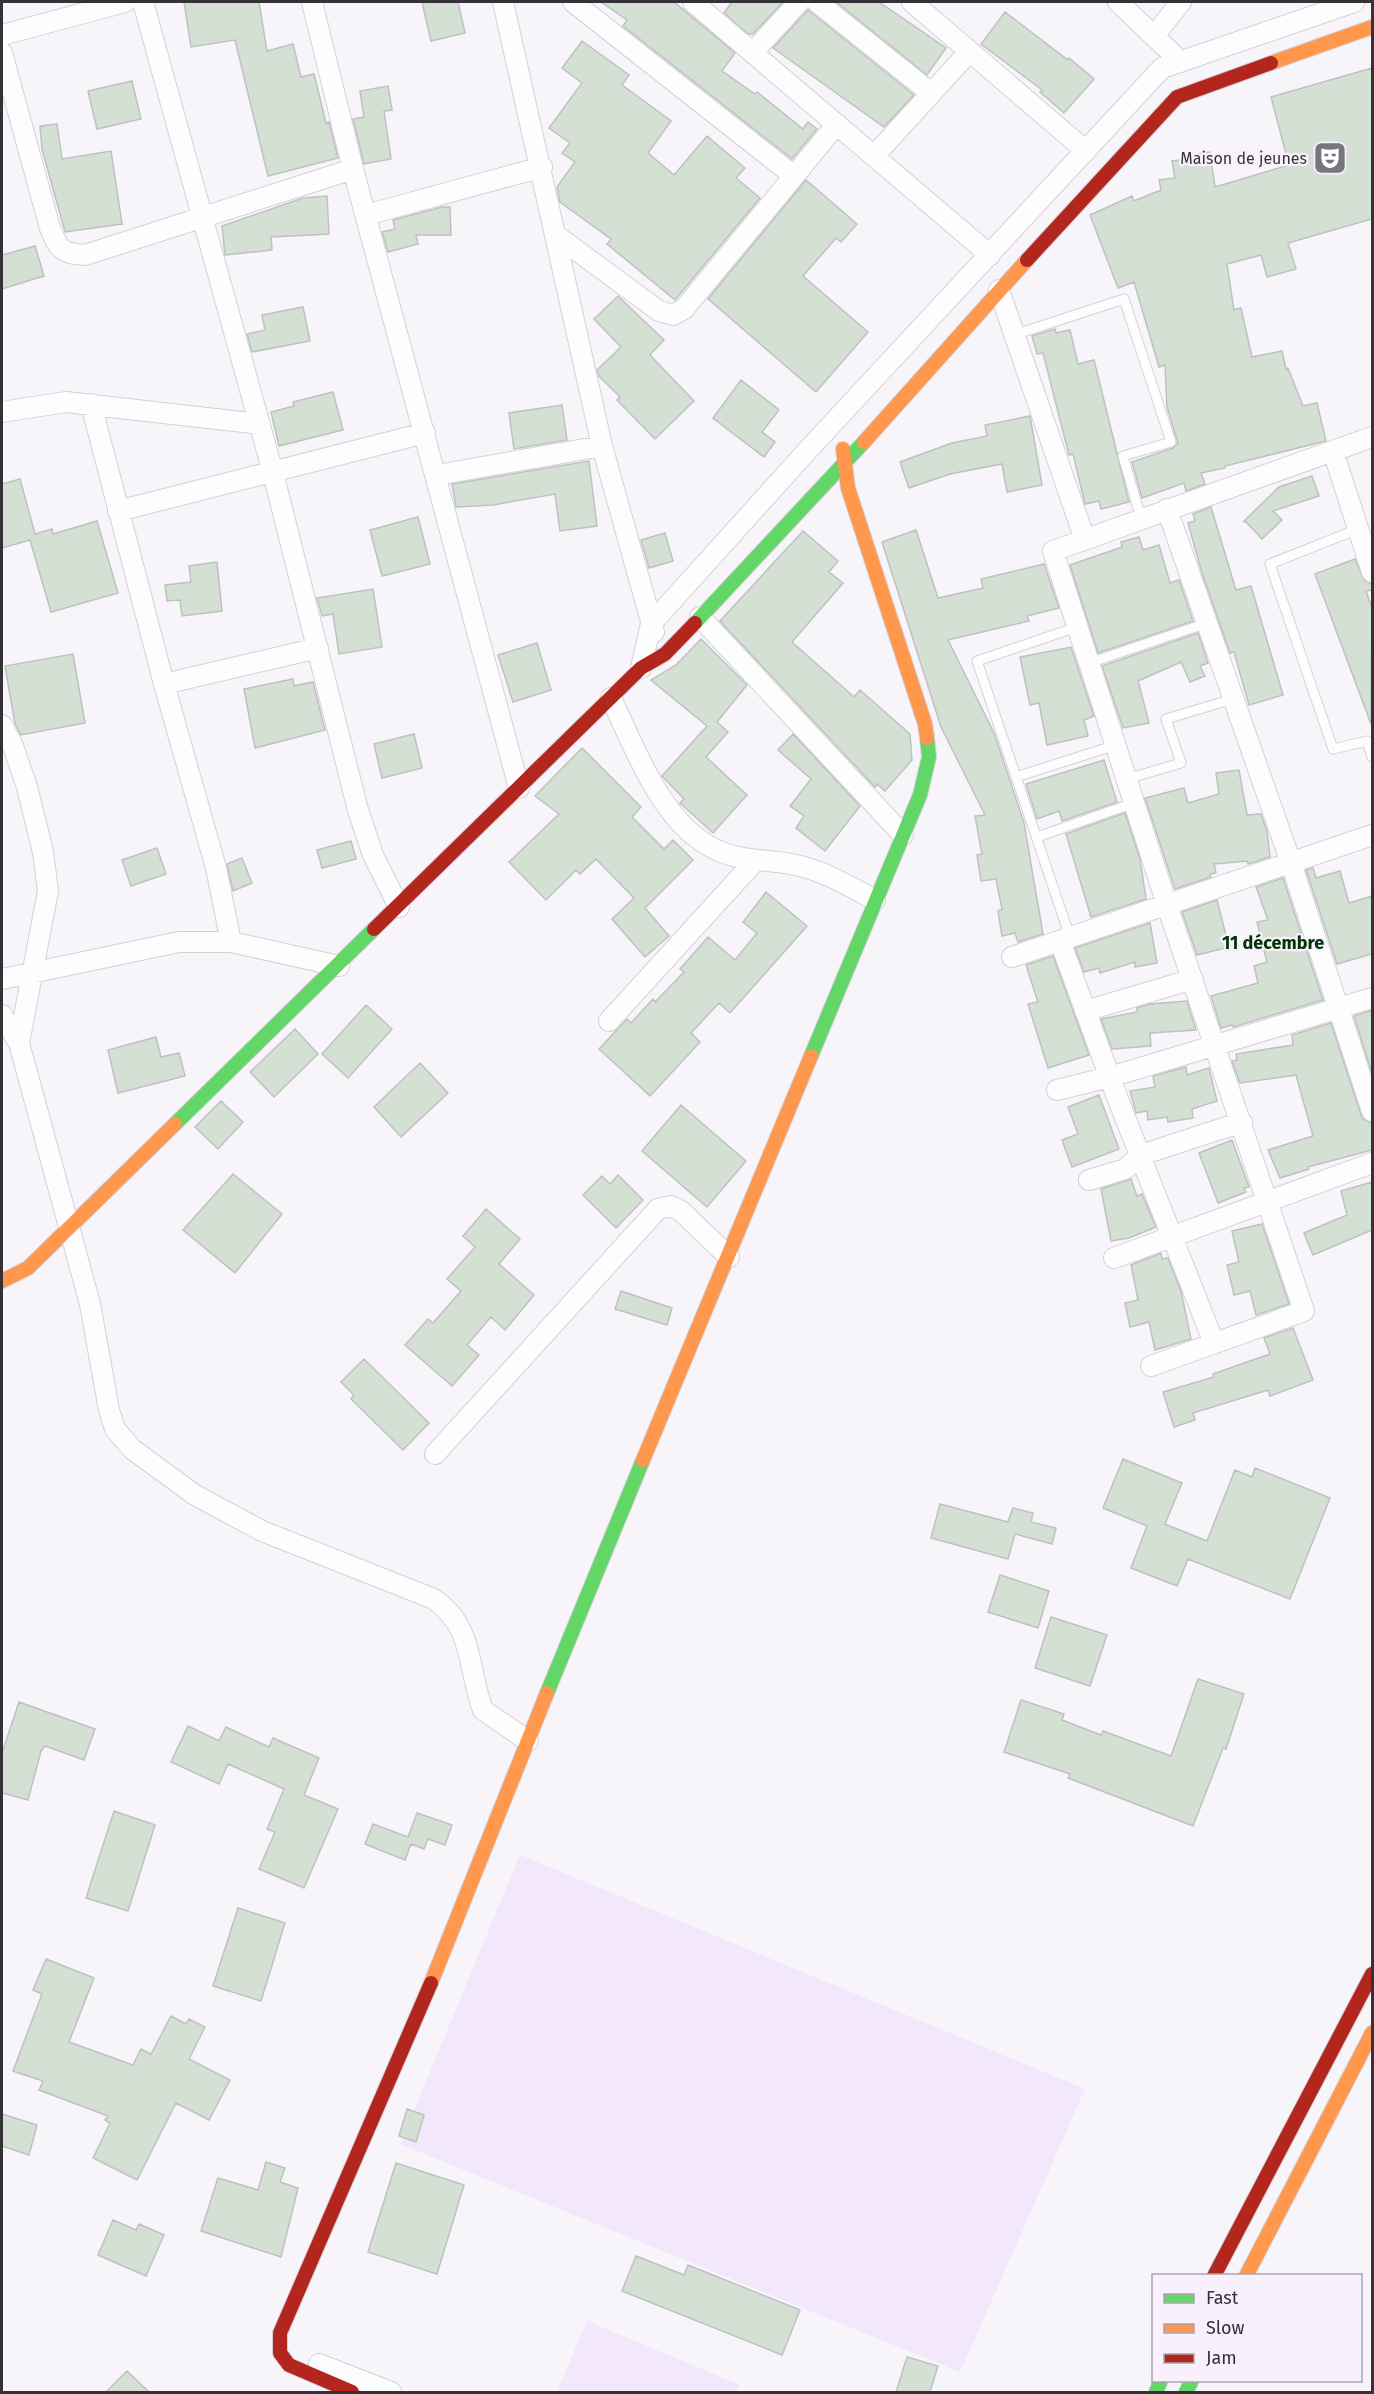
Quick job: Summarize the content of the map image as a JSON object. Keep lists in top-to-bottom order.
{
  "districts": ["11 décembre"],
  "places": {
    "theatre": ["Maison de jeunes"]
  },
  "legend": ["Fast", "Slow", "Jam"]
}
